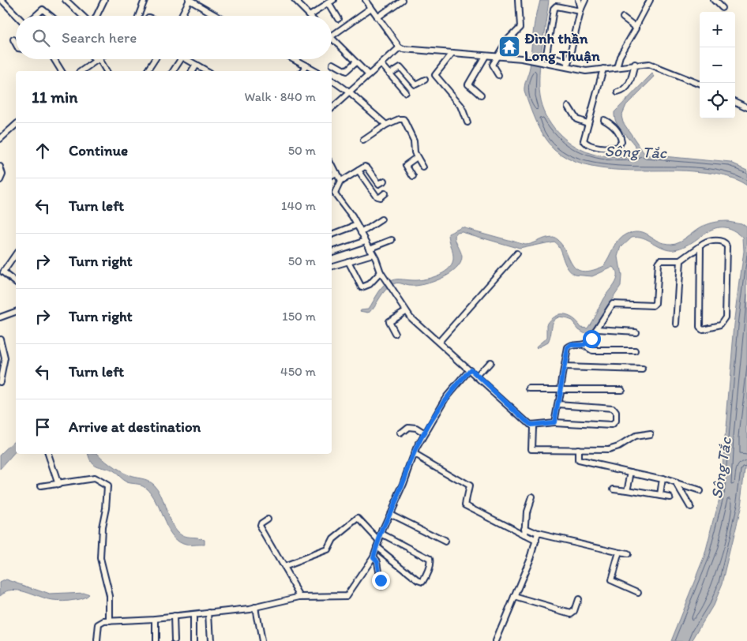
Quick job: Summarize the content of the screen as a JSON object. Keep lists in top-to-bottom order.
{
  "water": ["Sông Tắc"],
  "places": {
    "temple": ["Đình thần Long Thuận"]
  },
  "page": {
    "map_buttons": ["+", "−"],
    "search": "Search here",
    "heading": ["11 min", "Walk · 840 m"],
    "list": [
      ["Continue", "50 m"],
      ["Turn left", "140 m"],
      ["Turn right", "50 m"],
      ["Turn right", "150 m"],
      ["Turn left", "450 m"],
      "Arrive at destination"
    ]
  }
}
